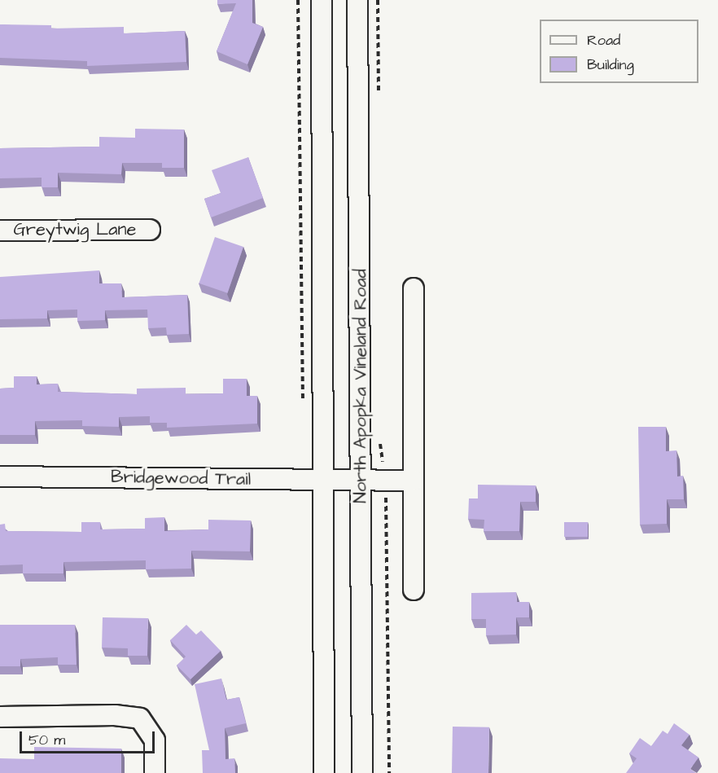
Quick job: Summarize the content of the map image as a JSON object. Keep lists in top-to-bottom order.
{
  "streets": {
    "street": ["Greytwig Lane", "North Apopka Vineland Road", "Bridgewood Trail"]
  },
  "crossings": [
    ["North Apopka Vineland Road", "Bridgewood Trail"]
  ],
  "legend": ["Road", "Building"],
  "scale_bar": "50 m"
}
